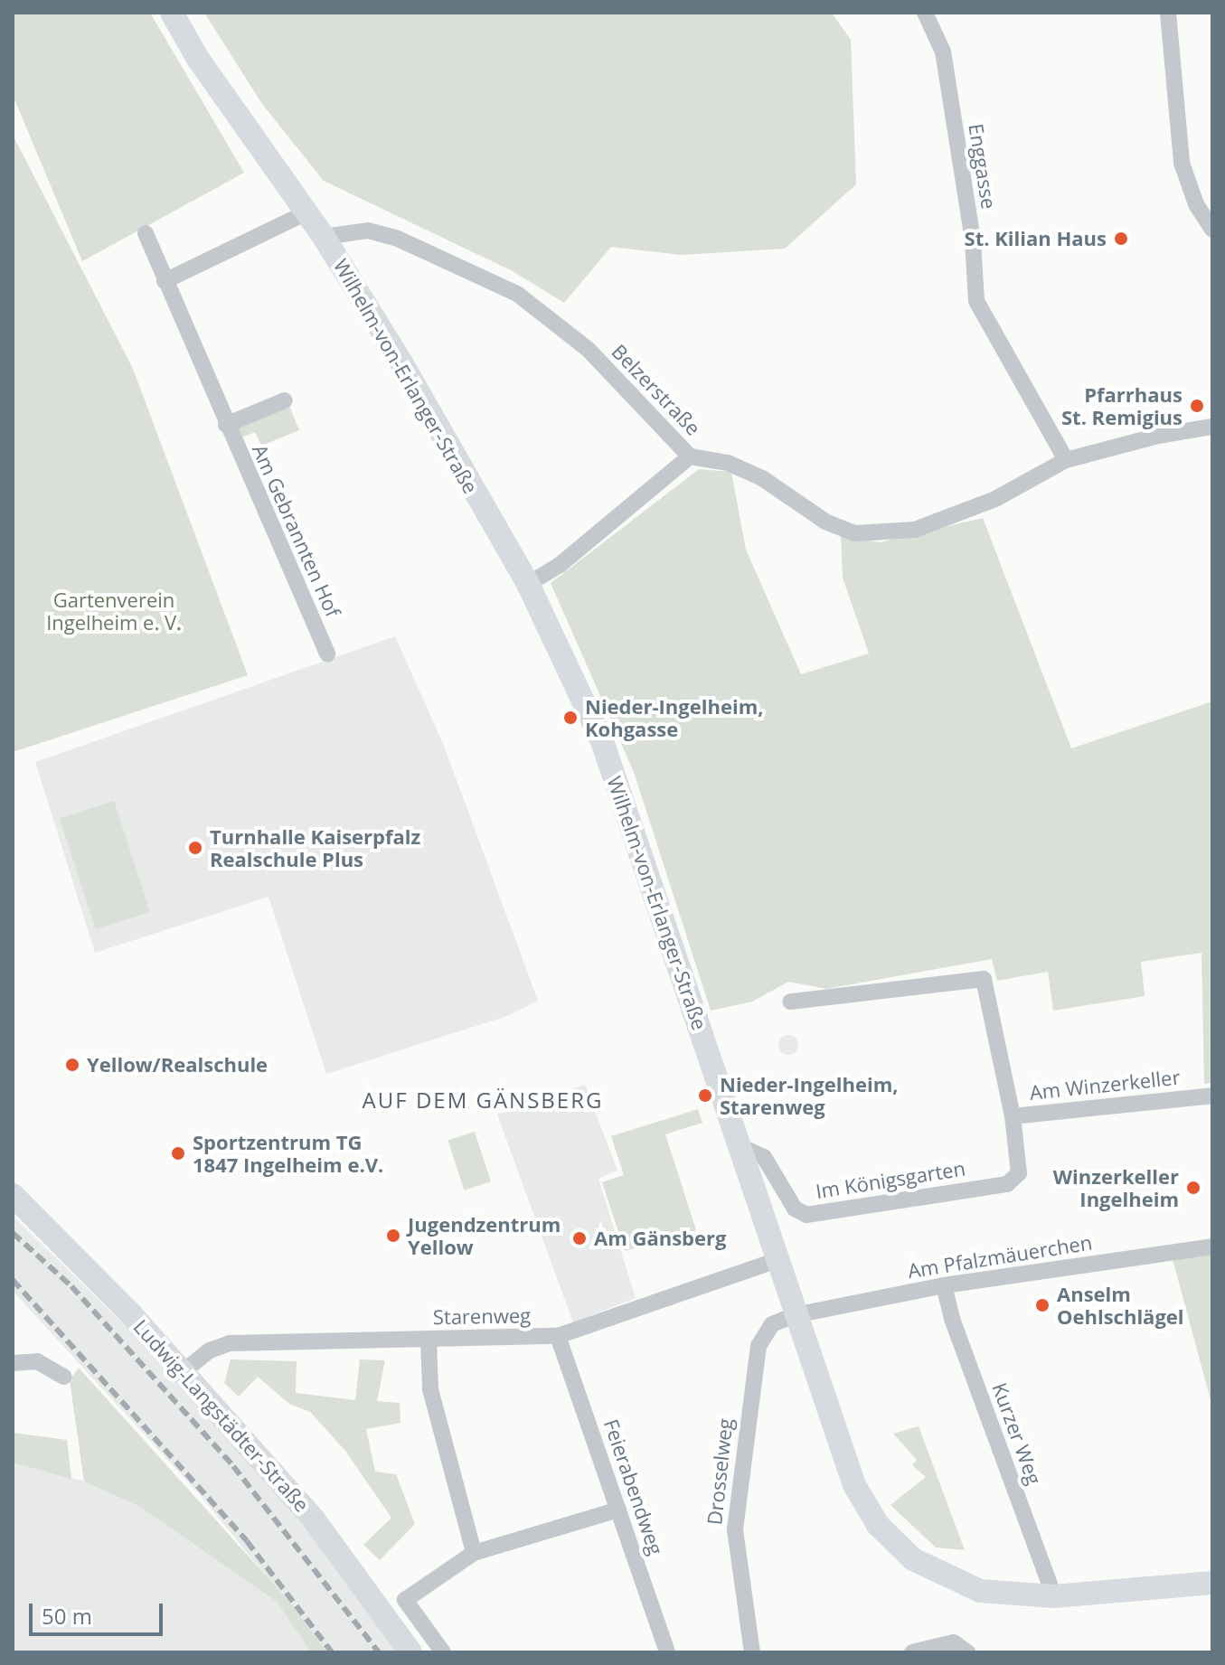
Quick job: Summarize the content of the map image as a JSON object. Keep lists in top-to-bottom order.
{
  "streets": {
    "main road": ["Wilhelm-von-Erlanger-Straße", "Ludwig-Langstädter-Straße"],
    "street": [
      "Enggasse",
      "Belzerstraße",
      "Am Gebrannten Hof",
      "Am Winzerkeller",
      "Im Königsgarten",
      "Am Pfalzmäuerchen",
      "Starenweg",
      "Kurzer Weg",
      "Drosselweg",
      "Feierabendweg"
    ]
  },
  "crossings": [
    ["Enggasse", "Belzerstraße"],
    ["Wilhelm-von-Erlanger-Straße", "Belzerstraße"],
    ["Wilhelm-von-Erlanger-Straße", "Im Königsgarten"],
    ["Wilhelm-von-Erlanger-Straße", "Am Pfalzmäuerchen"],
    ["Wilhelm-von-Erlanger-Straße", "Starenweg"],
    ["Wilhelm-von-Erlanger-Straße", "Kurzer Weg"],
    ["Wilhelm-von-Erlanger-Straße", "Drosselweg"],
    ["Am Winzerkeller", "Im Königsgarten"],
    ["Am Pfalzmäuerchen", "Kurzer Weg"],
    ["Am Pfalzmäuerchen", "Drosselweg"],
    ["Starenweg", "Ludwig-Langstädter-Straße"],
    ["Starenweg", "Feierabendweg"]
  ],
  "districts": ["AUF DEM GÄNSBERG"],
  "parks": ["Gartenverein Ingelheim e. V."],
  "places": [
    "St. Kilian Haus",
    "Pfarrhaus St. Remigius",
    "Nieder-Ingelheim, Kohgasse",
    "Turnhalle Kaiserpfalz Realschule Plus",
    "Yellow/Realschule",
    "Nieder-Ingelheim, Starenweg",
    "Sportzentrum TG 1847 Ingelheim e.V.",
    "Winzerkeller Ingelheim",
    "Jugendzentrum Yellow",
    "Am Gänsberg",
    "Anselm Oehlschlägel"
  ],
  "scale_bar": "50 m"
}
